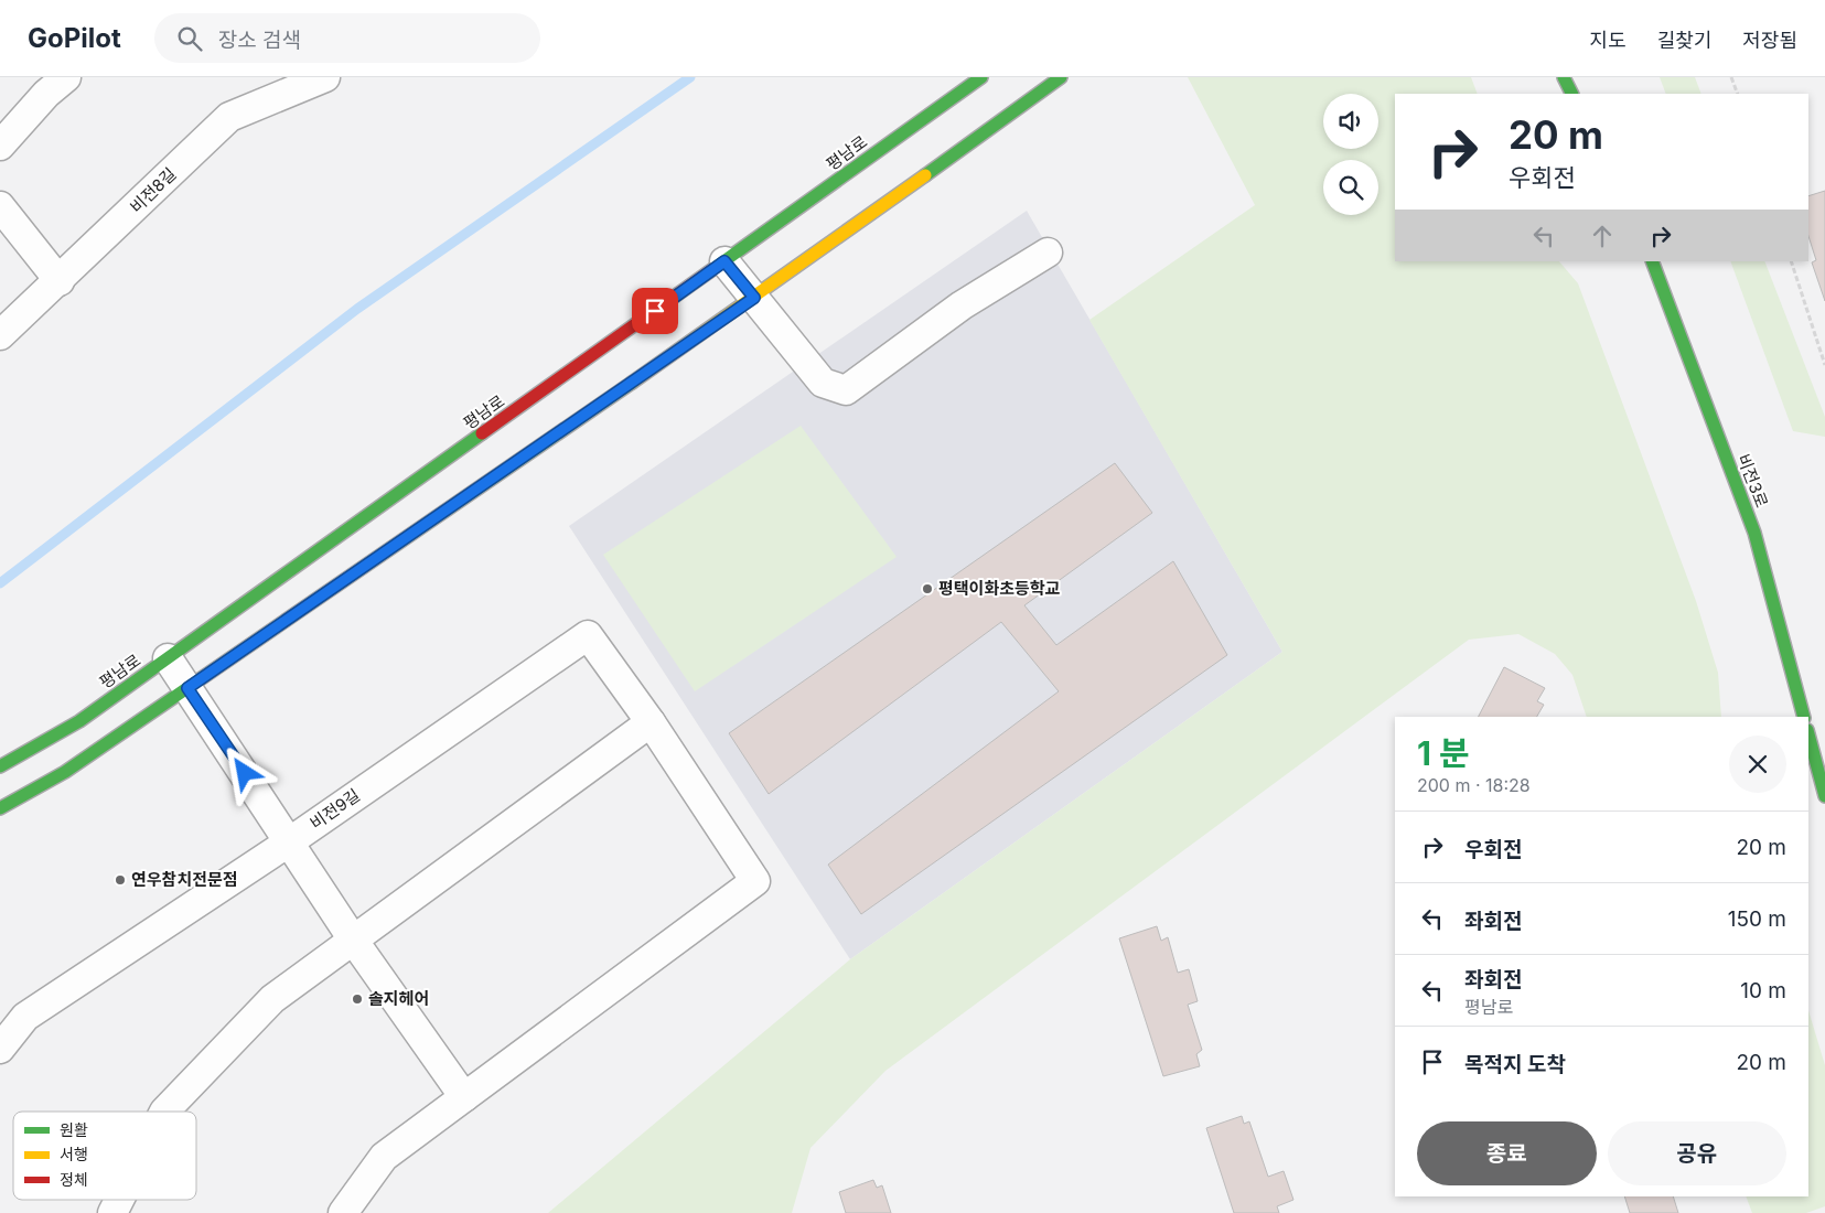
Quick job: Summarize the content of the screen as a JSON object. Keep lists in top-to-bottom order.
{
  "streets": {
    "street": [
      "평남로",
      "비전8길",
      "비전3로",
      "비전9길"
    ]
  },
  "places": ["평택이화초등학교", "연우참치전문점", "솔지헤어"],
  "legend": ["원활", "서행", "정체"],
  "page": {
    "header": "GoPilot",
    "search": "장소 검색",
    "nav": ["지도", "길찾기", "저장됨"],
    "turn": ["20 m", "우회전"],
    "heading": ["1 분", "200 m · 18:28"],
    "list": [
      {
        "name": "우회전",
        "value": "20 m"
      },
      {
        "name": "좌회전",
        "value": "150 m"
      },
      {
        "name": "좌회전",
        "note": "평남로",
        "value": "10 m"
      },
      {
        "name": "목적지 도착",
        "value": "20 m"
      }
    ],
    "buttons": ["종료", "공유"]
  }
}
